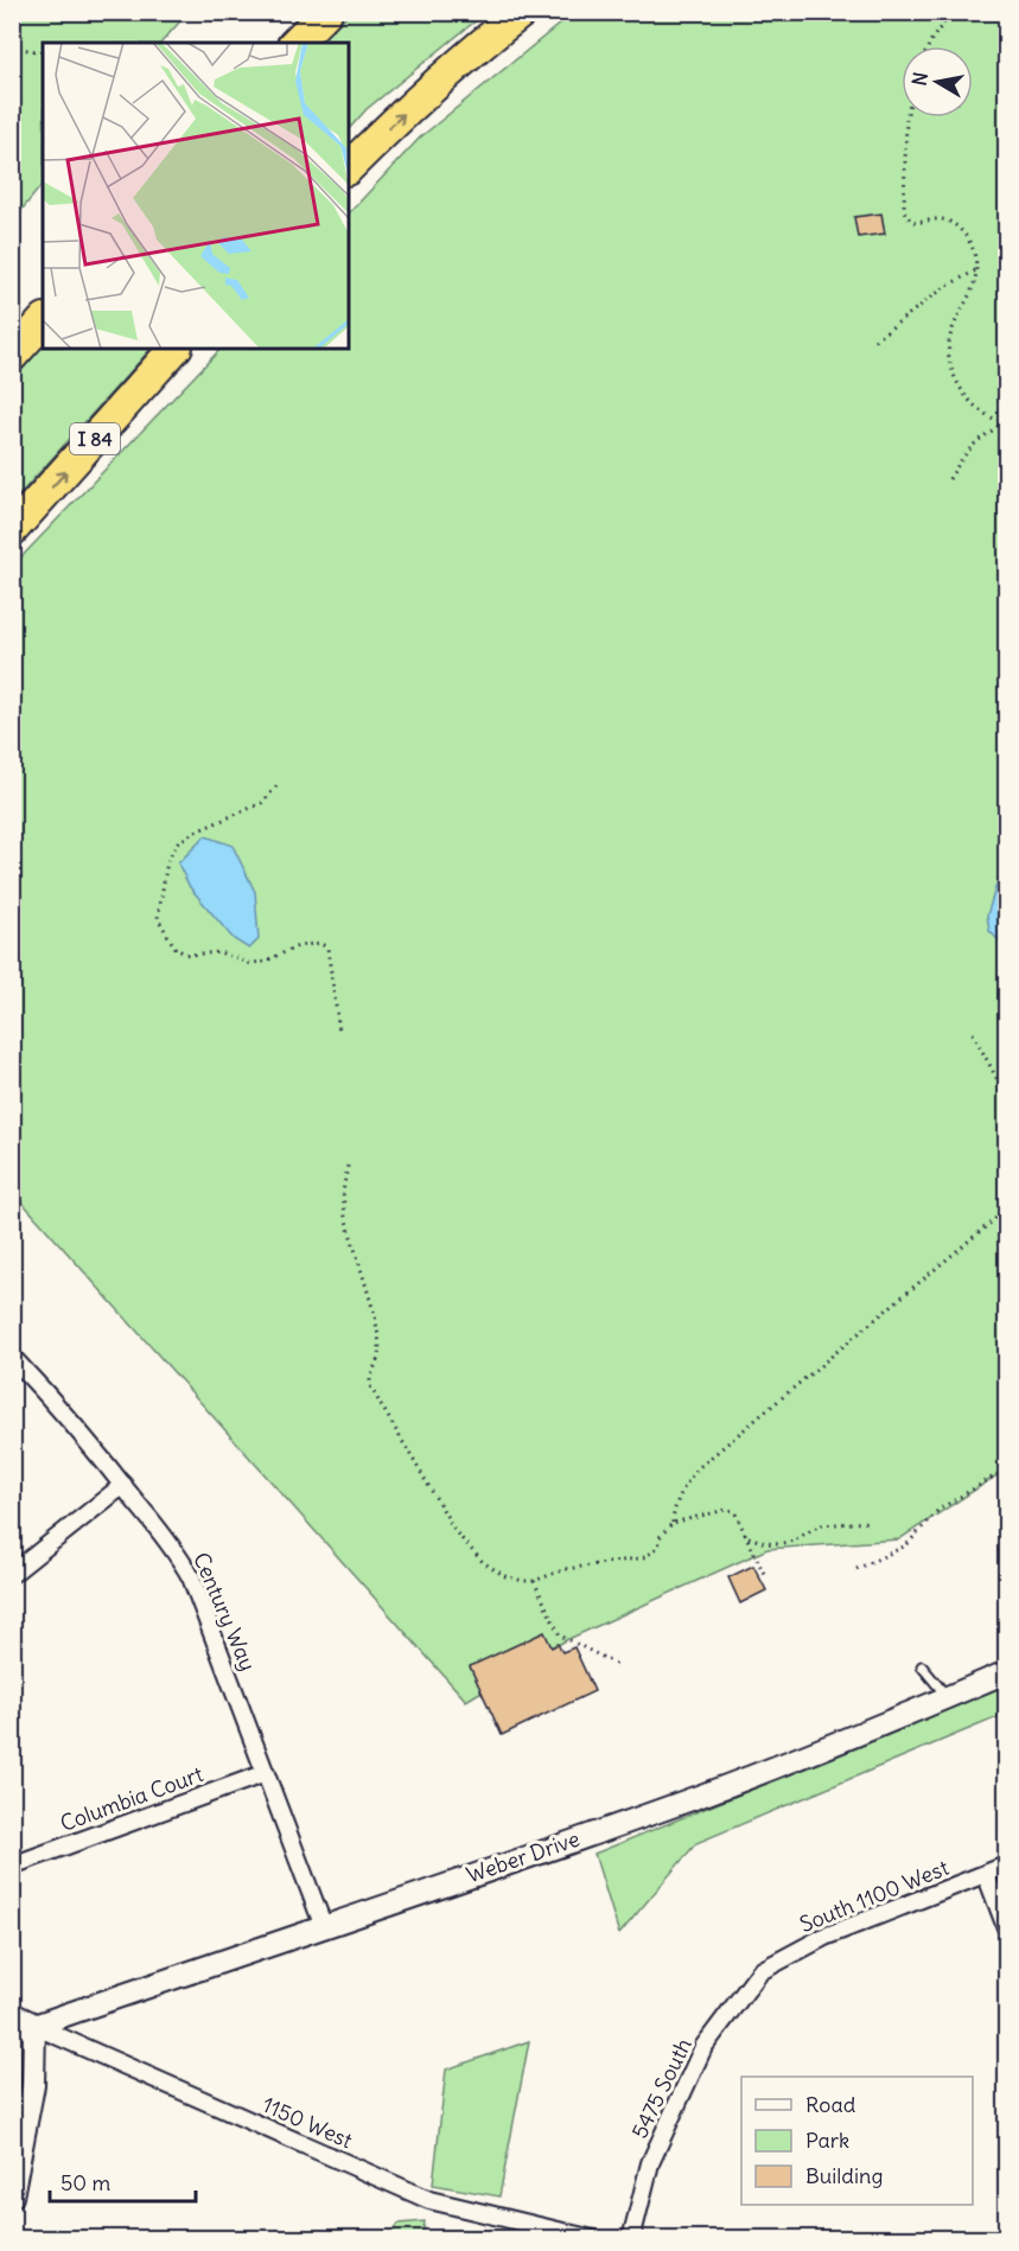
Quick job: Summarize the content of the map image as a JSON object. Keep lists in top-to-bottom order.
{
  "streets": {
    "highway": ["I 84"],
    "street": [
      "Century Way",
      "Columbia Court",
      "Weber Drive",
      "South 1100 West",
      "5475 South",
      "1150 West"
    ]
  },
  "crossings": [
    ["Century Way", "Columbia Court"],
    ["Century Way", "Weber Drive"],
    ["Weber Drive", "1150 West"],
    ["South 1100 West", "5475 South"]
  ],
  "legend": ["Road", "Park", "Building"],
  "scale_bar": "50 m",
  "north": "left"
}
